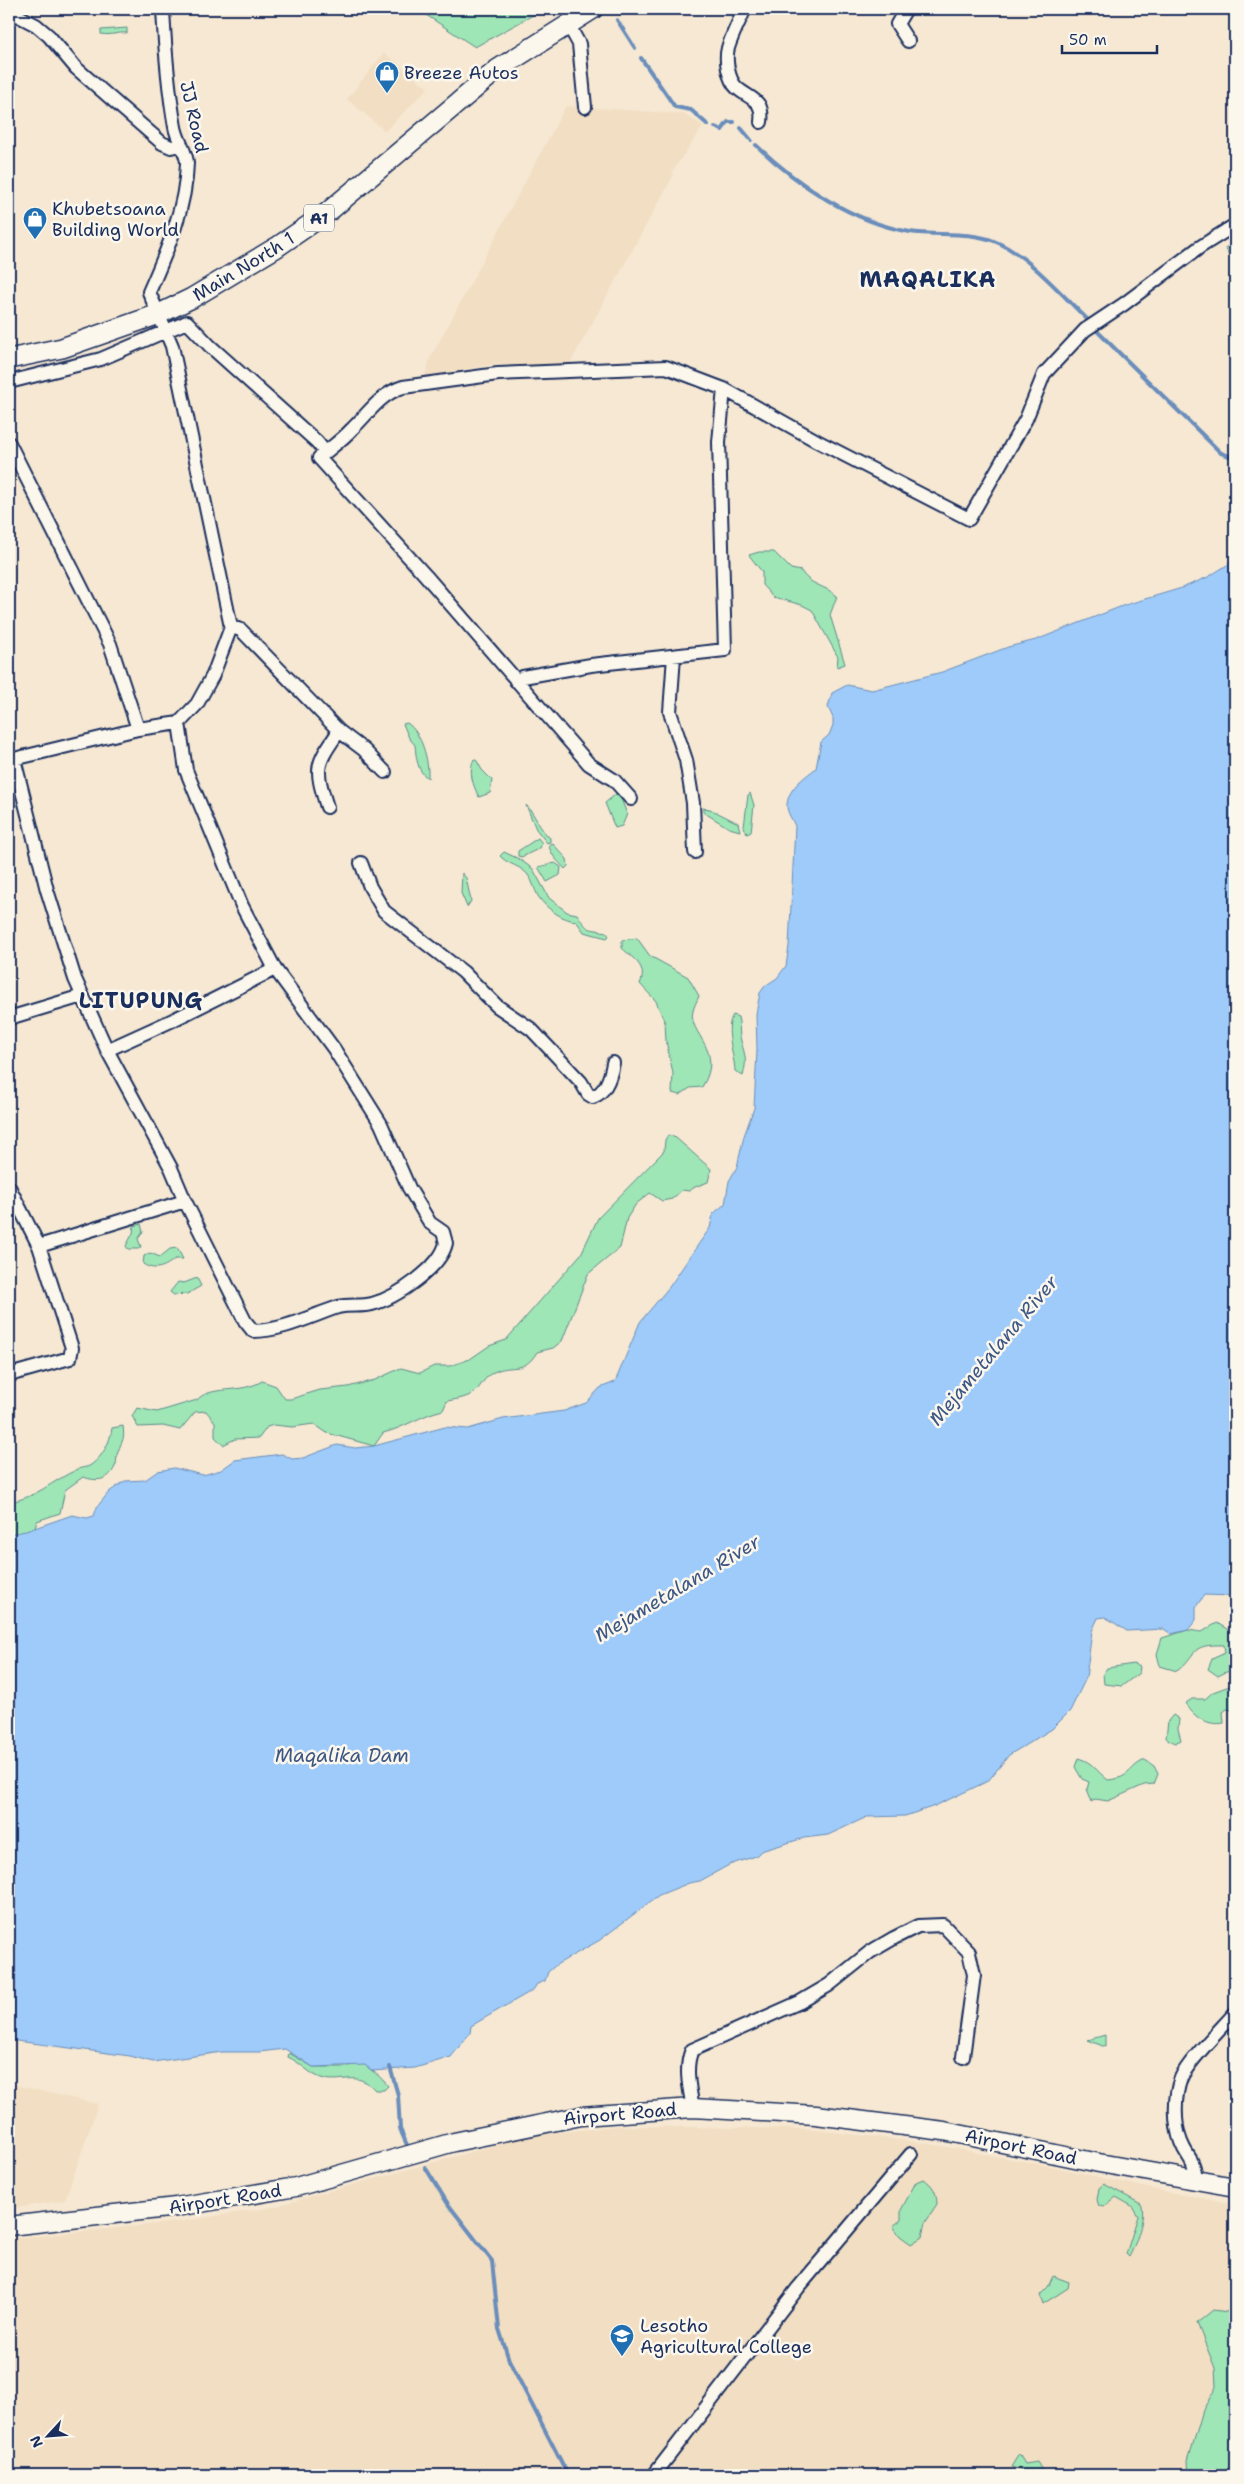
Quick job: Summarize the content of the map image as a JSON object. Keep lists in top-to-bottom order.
{
  "streets": {
    "main road": ["A1", "Main North 1", "Airport Road"],
    "street": ["JJ Road"]
  },
  "crossings": [
    ["JJ Road", "Main North 1"]
  ],
  "districts": ["MAQALIKA", "LITUPUNG"],
  "water": ["Mejametalana River", "Maqalika Dam"],
  "places": {
    "shop": ["Breeze Autos", "Khubetsoana Building World"],
    "school or university": ["Lesotho Agricultural College"]
  },
  "scale_bar": "50 m",
  "north": "bottom left"
}
